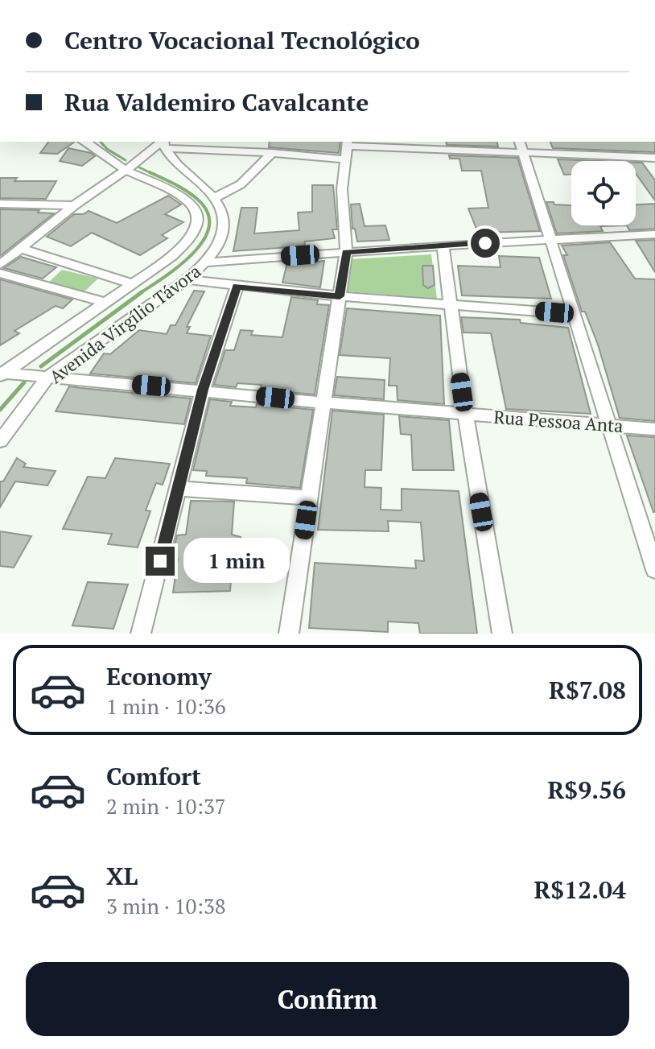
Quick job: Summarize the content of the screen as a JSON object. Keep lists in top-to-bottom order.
{
  "streets": {
    "street": ["Avenida Virgílio Távora", "Rua Pessoa Anta"]
  },
  "crossings": [
    ["Avenida Virgílio Távora", "Rua Pessoa Anta"]
  ],
  "page": {
    "banner": ["Centro Vocacional Tecnológico", "Rua Valdemiro Cavalcante"],
    "bubble": "1 min",
    "list": [
      {
        "name": "Economy",
        "note": "1 min · 10:36",
        "value": "R$7.08"
      },
      {
        "name": "Comfort",
        "note": "2 min · 10:37",
        "value": "R$9.56"
      },
      {
        "name": "XL",
        "note": "3 min · 10:38",
        "value": "R$12.04"
      }
    ],
    "buttons": "Confirm"
  }
}
